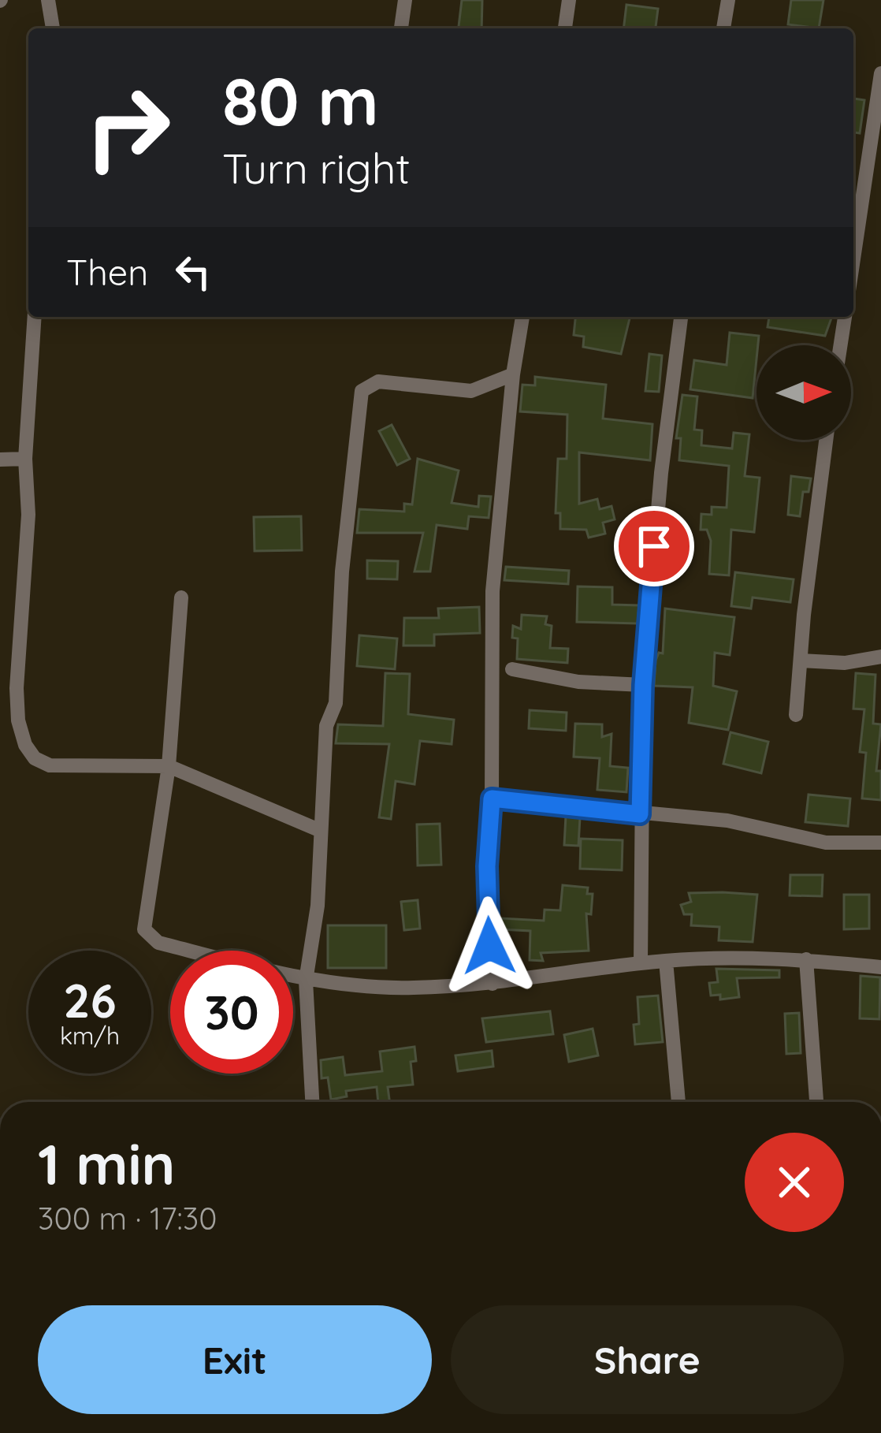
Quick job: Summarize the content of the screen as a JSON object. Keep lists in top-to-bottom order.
{
  "north": "right",
  "page": {
    "turn": ["80 m", "Turn right"],
    "then": "Then",
    "speed": "26 km/h",
    "limit": "30",
    "heading": ["1 min", "300 m · 17:30"],
    "buttons": ["Exit", "Share"]
  }
}
